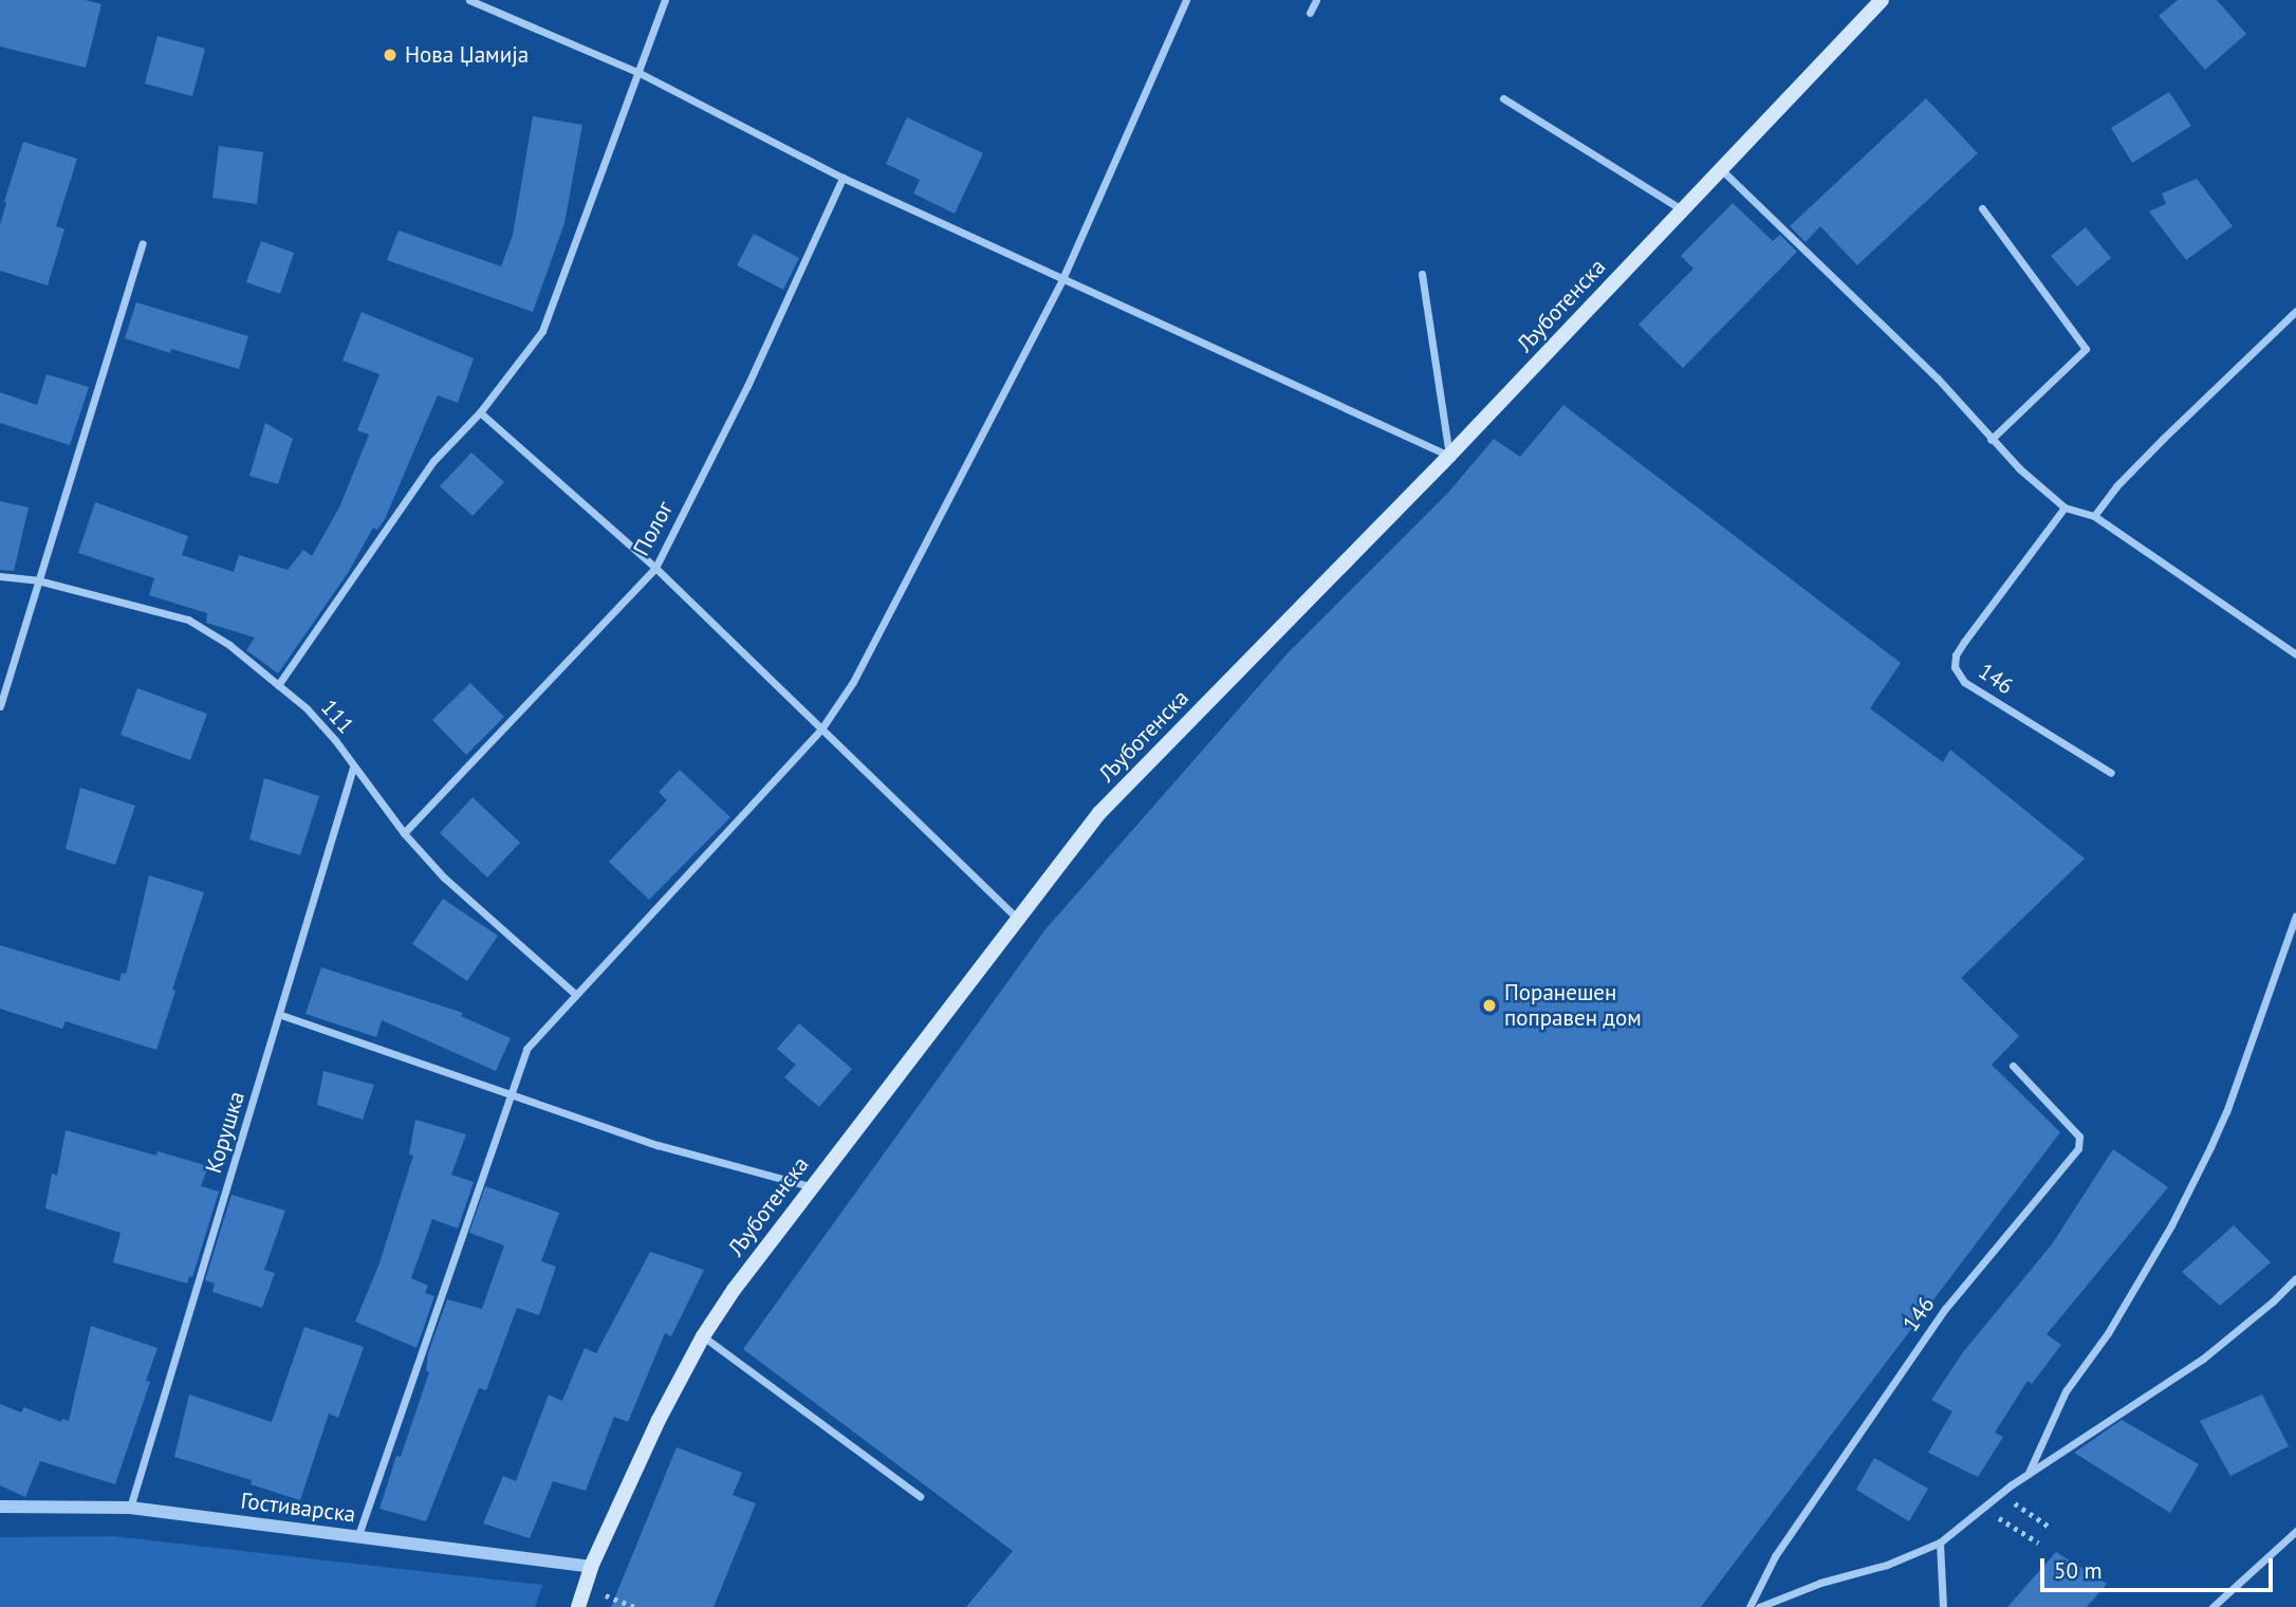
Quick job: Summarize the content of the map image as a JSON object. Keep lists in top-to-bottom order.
{
  "streets": {
    "main road": ["Љуботенска"],
    "street": [
      "Полог",
      "146",
      "111",
      "Корушка",
      "Гостиварска"
    ]
  },
  "crossings": [
    ["Љуботенска", "Гостиварска"],
    ["Полог", "111"],
    ["111", "Корушка"],
    ["Корушка", "Гостиварска"]
  ],
  "places": ["Нова Џамија", "Поранешен поправен дом"],
  "scale_bar": "50 m"
}
